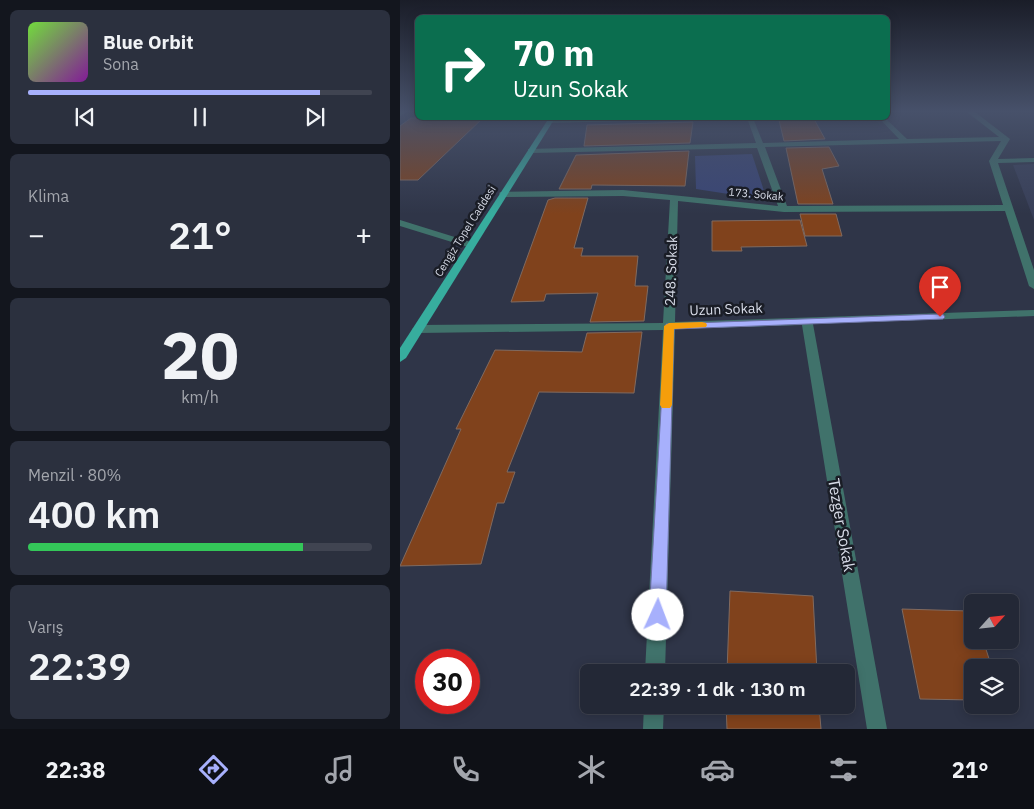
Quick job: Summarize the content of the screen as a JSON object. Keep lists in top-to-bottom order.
{
  "streets": {
    "main road": ["Cengiz Topel Caddesi"],
    "street": [
      "173. Sokak",
      "248. Sokak",
      "Uzun Sokak",
      "Tezger Sokak"
    ]
  },
  "crossings": [
    ["173. Sokak", "Cengiz Topel Caddesi"],
    ["173. Sokak", "248. Sokak"],
    ["Cengiz Topel Caddesi", "Uzun Sokak"],
    ["248. Sokak", "Uzun Sokak"],
    ["Uzun Sokak", "Tezger Sokak"]
  ],
  "north": "top right",
  "page": {
    "turn": ["70 m", "Uzun Sokak"],
    "song": ["Blue Orbit", "Sona"],
    "tile": [
      "Klima",
      ["20", "km/h"],
      ["Menzil · 80%", "400 km"],
      ["Varış", "22:39"]
    ],
    "heat": ["−", "21°", "+"],
    "limit": "30",
    "trip": "22:39 · 1 dk · 130 m",
    "tabs": ["22:38", "21°"]
  }
}
